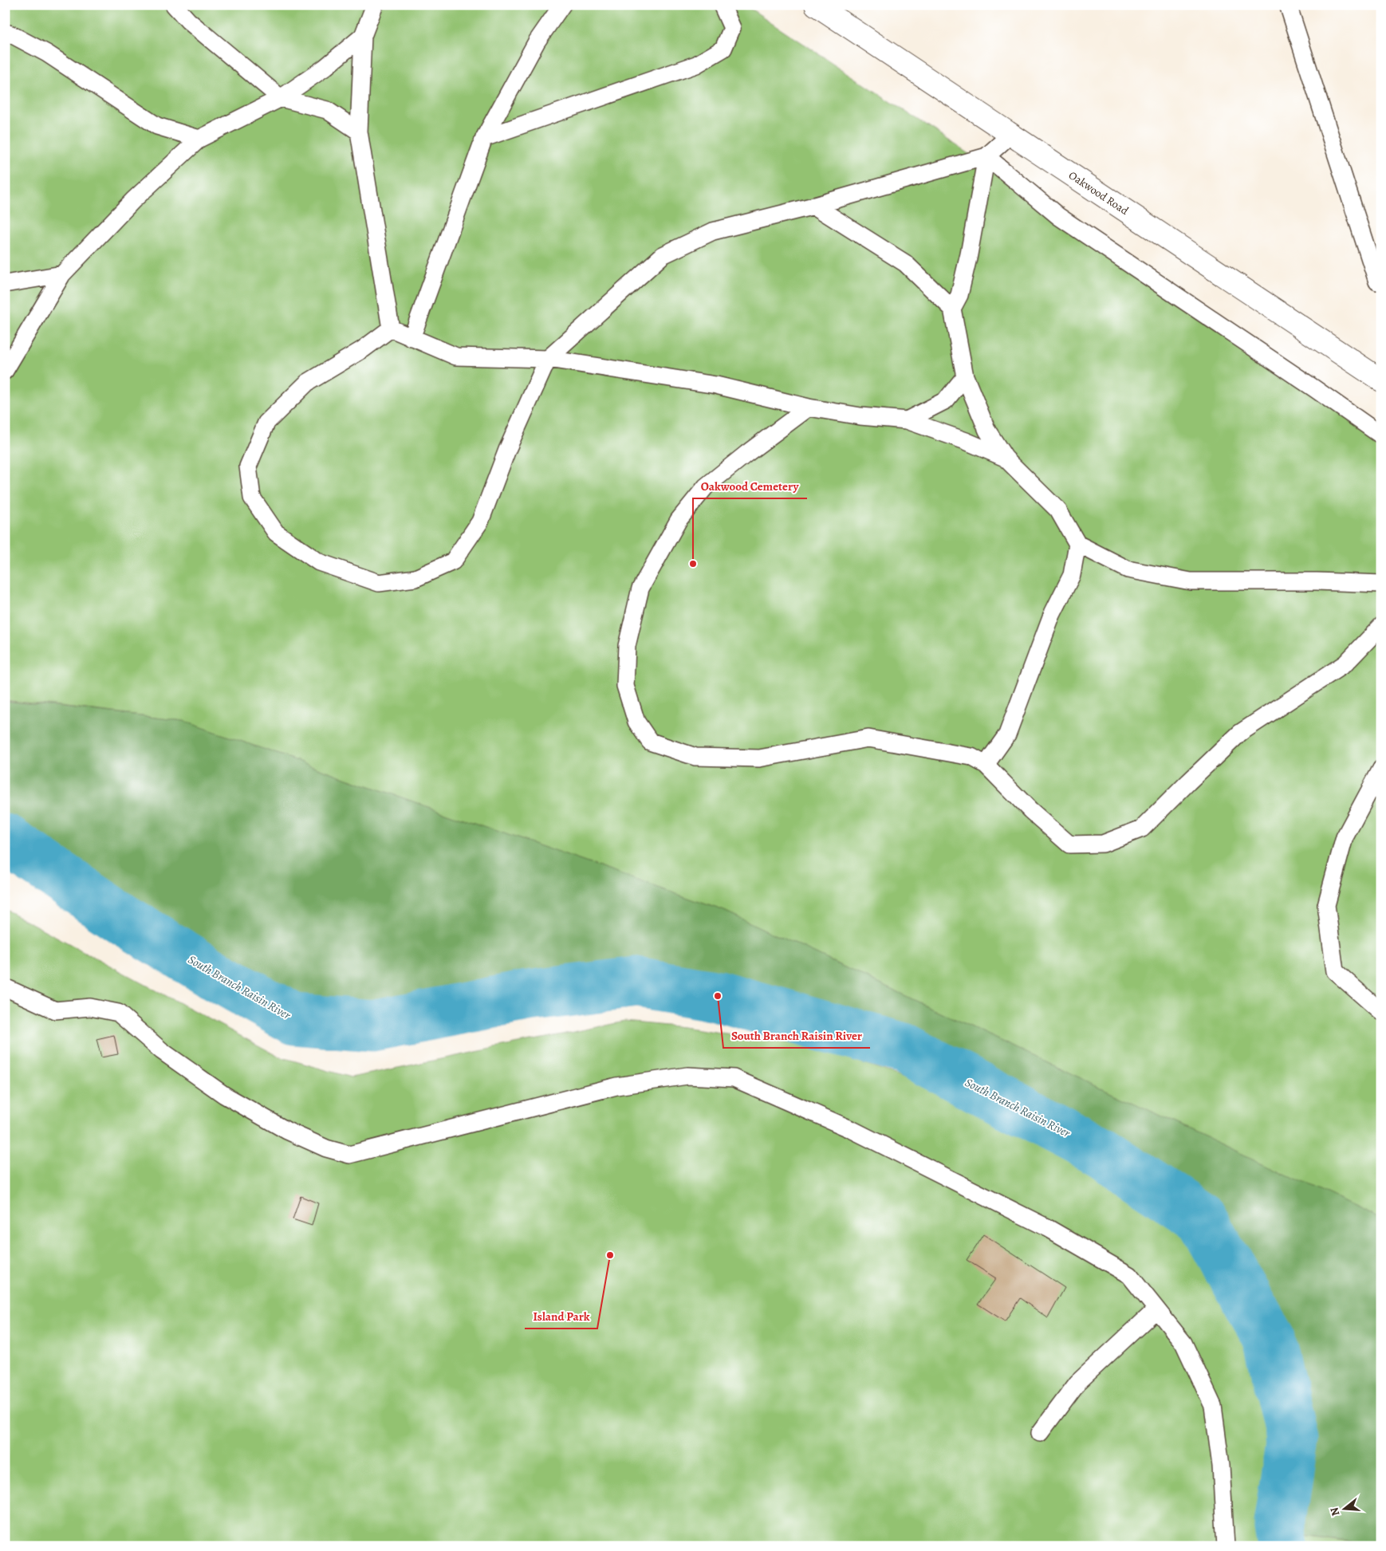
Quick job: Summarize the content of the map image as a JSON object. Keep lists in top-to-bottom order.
{
  "streets": {
    "street": ["Oakwood Road"]
  },
  "water": ["South Branch Raisin River"],
  "places": ["Oakwood Cemetery", "South Branch Raisin River", "Island Park"],
  "north": "left"
}
